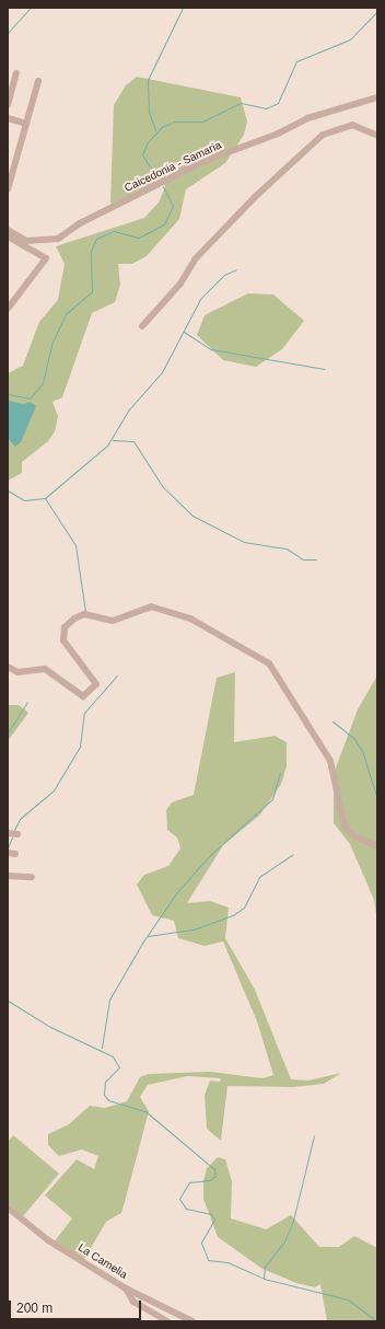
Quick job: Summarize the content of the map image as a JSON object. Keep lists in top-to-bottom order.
{
  "streets": {
    "street": ["Caicedonia - Samaria", "La Camelia"]
  },
  "scale_bar": "200 m"
}
